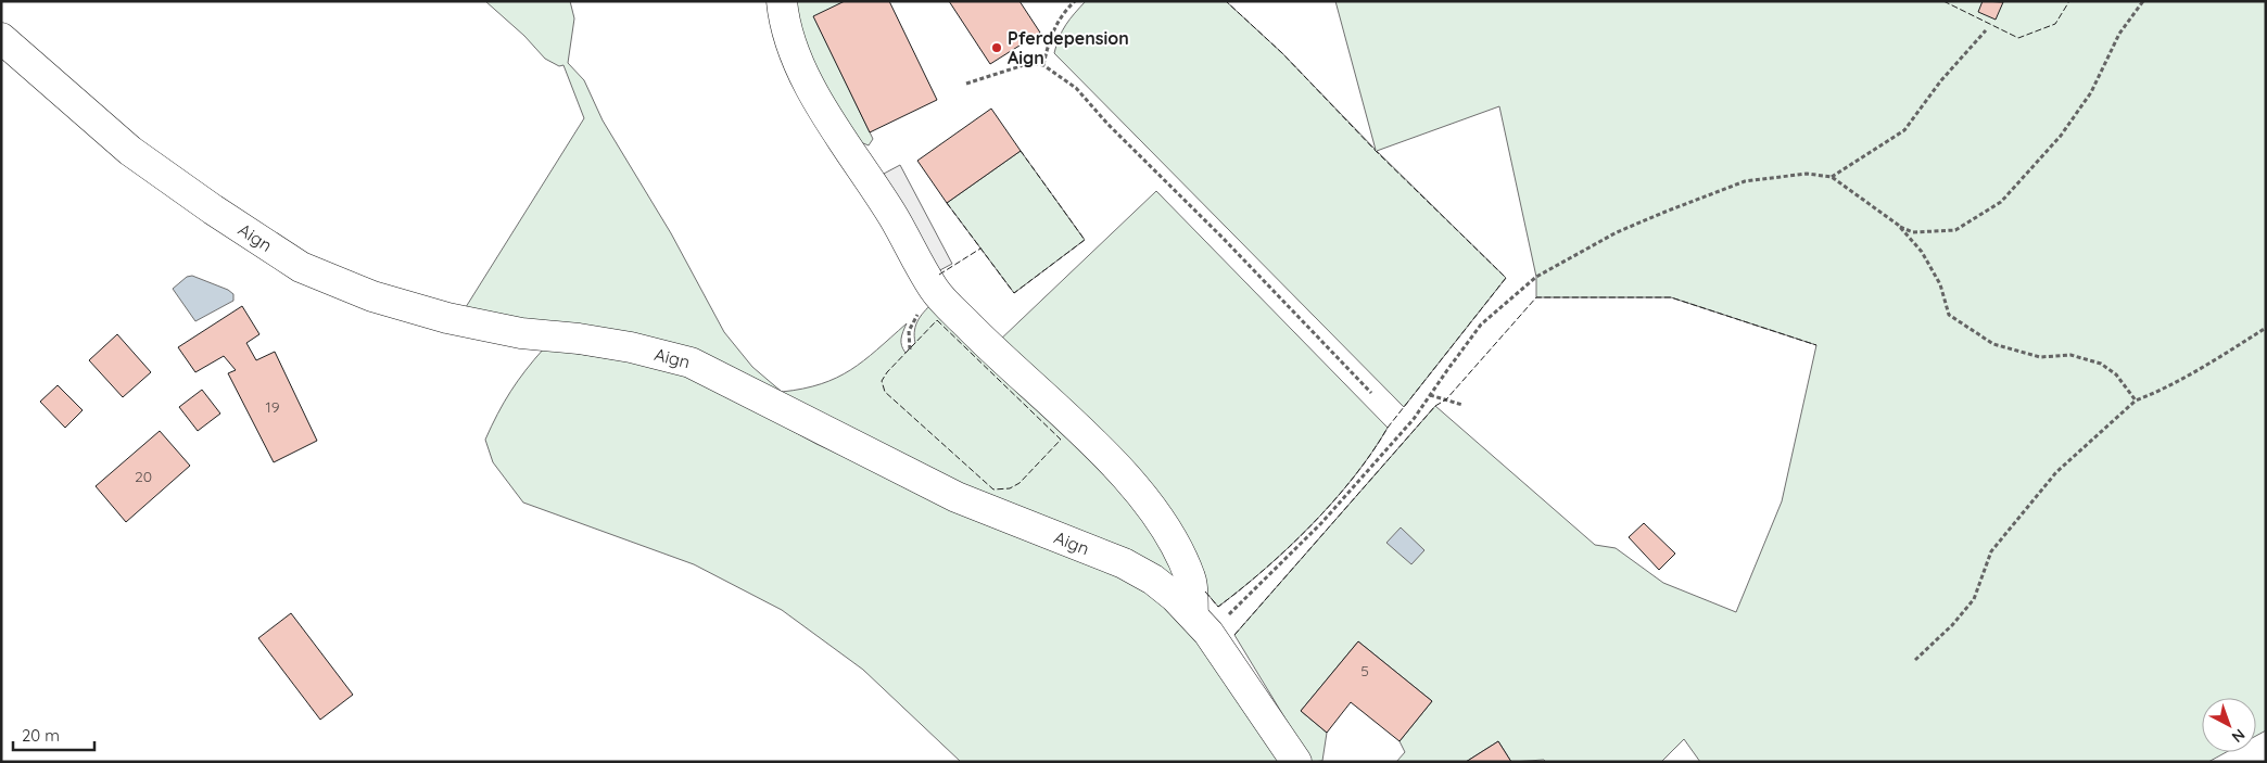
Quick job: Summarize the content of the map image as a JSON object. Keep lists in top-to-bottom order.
{
  "streets": {
    "street": ["Aign"]
  },
  "places": ["Pferdepension Aign"],
  "house_numbers": ["19", "20", "5"],
  "scale_bar": "20 m",
  "north": "bottom right"
}
